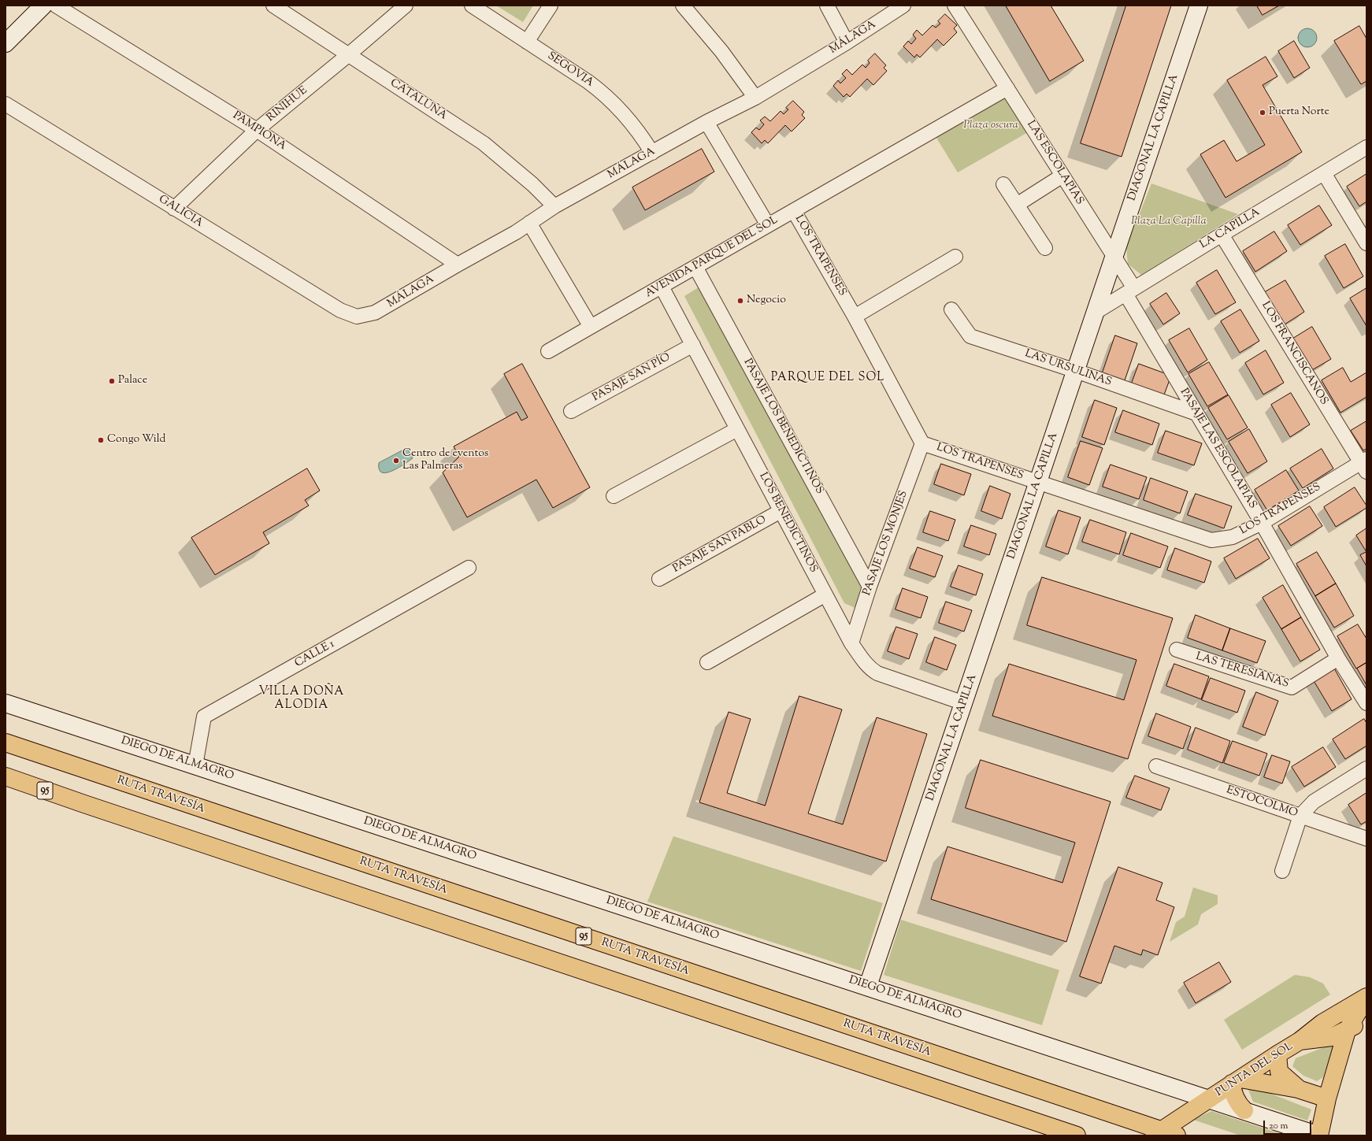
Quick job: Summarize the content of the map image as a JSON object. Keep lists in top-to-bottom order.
{
  "streets": {
    "main road": [
      "DIAGONAL LA CAPILLA",
      "DIEGO DE ALMAGRO",
      "95",
      "RUTA TRAVESÍA",
      "PUNTA DEL SOL"
    ],
    "street": [
      "MÁLAGA",
      "SEGOVIA",
      "CATALUÑA",
      "RIÑIHUE",
      "PAMPIONA",
      "LAS ESCOLAPIAS",
      "GALICIA",
      "LA CAPILLA",
      "LOS TRAPENSES",
      "AVENIDA PARQUE DEL SOL",
      "LOS FRANCISCANOS",
      "LAS URSULINAS",
      "PASAJE SAN PÍO",
      "PASAJE LOS BENEDICTINOS",
      "PASAJE LAS ESCOLAPIAS",
      "LOS BENEDICTINOS",
      "PASAJE LOS MONJES",
      "PASAJE SAN PABLO",
      "CALLE 1",
      "LAS TERESIANAS",
      "ESTOCOLMO"
    ]
  },
  "crossings": [
    ["MÁLAGA", "SEGOVIA"],
    ["MÁLAGA", "CATALUÑA"],
    ["MÁLAGA", "PAMPIONA"],
    ["MÁLAGA", "GALICIA"],
    ["CATALUÑA", "RIÑIHUE"],
    ["RIÑIHUE", "PAMPIONA"],
    ["RIÑIHUE", "GALICIA"],
    ["DIAGONAL LA CAPILLA", "LAS ESCOLAPIAS"],
    ["DIAGONAL LA CAPILLA", "LA CAPILLA"],
    ["DIAGONAL LA CAPILLA", "LOS TRAPENSES"],
    ["DIAGONAL LA CAPILLA", "LAS URSULINAS"],
    ["DIAGONAL LA CAPILLA", "LOS BENEDICTINOS"],
    ["DIAGONAL LA CAPILLA", "DIEGO DE ALMAGRO"],
    ["LAS ESCOLAPIAS", "LA CAPILLA"],
    ["LAS ESCOLAPIAS", "AVENIDA PARQUE DEL SOL"],
    ["LAS ESCOLAPIAS", "PASAJE LAS ESCOLAPIAS"],
    ["LA CAPILLA", "LOS FRANCISCANOS"],
    ["LA CAPILLA", "PASAJE LAS ESCOLAPIAS"],
    ["LOS TRAPENSES", "AVENIDA PARQUE DEL SOL"],
    ["LOS TRAPENSES", "LOS FRANCISCANOS"],
    ["LOS TRAPENSES", "PASAJE LAS ESCOLAPIAS"],
    ["LOS TRAPENSES", "PASAJE LOS MONJES"],
    ["AVENIDA PARQUE DEL SOL", "PASAJE LOS BENEDICTINOS"],
    ["AVENIDA PARQUE DEL SOL", "LOS BENEDICTINOS"],
    ["LAS URSULINAS", "PASAJE LAS ESCOLAPIAS"],
    ["PASAJE SAN PÍO", "LOS BENEDICTINOS"],
    ["PASAJE LOS BENEDICTINOS", "PASAJE LOS MONJES"],
    ["PASAJE LAS ESCOLAPIAS", "LAS TERESIANAS"],
    ["LOS BENEDICTINOS", "PASAJE LOS MONJES"],
    ["LOS BENEDICTINOS", "PASAJE SAN PABLO"],
    ["CALLE 1", "DIEGO DE ALMAGRO"],
    ["DIEGO DE ALMAGRO", "PUNTA DEL SOL"],
    ["RUTA TRAVESÍA", "PUNTA DEL SOL"]
  ],
  "districts": ["PARQUE DEL SOL", "VILLA DOÑA ALODIA"],
  "parks": ["Plaza oscura", "Plaza La Capilla"],
  "places": [
    "Puerta Norte",
    "Negocio",
    "Palace",
    "Congo Wild",
    "Centro de eventos Las Palmeras"
  ],
  "scale_bar": "20 m"
}
